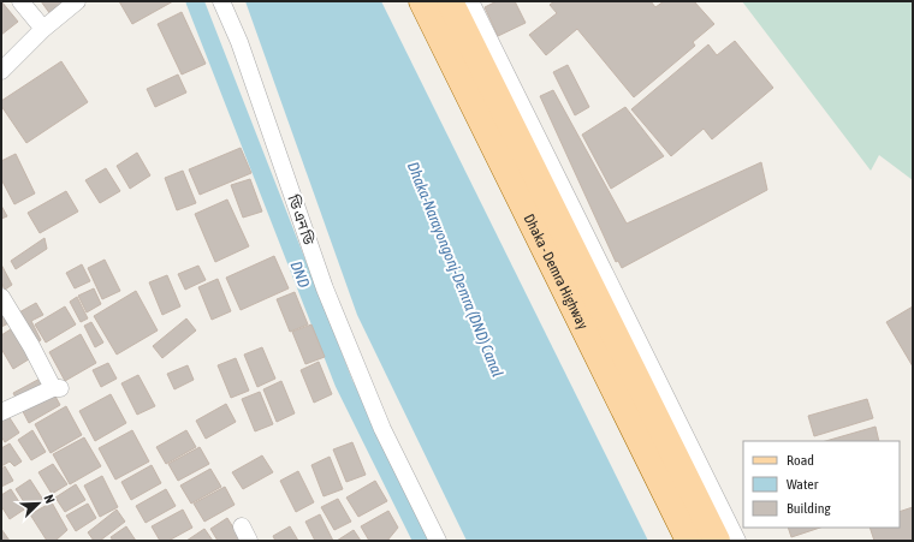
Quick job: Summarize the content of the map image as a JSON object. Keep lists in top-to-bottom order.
{
  "streets": {
    "main road": ["Dhaka - Demra Highway"],
    "street": ["ডি এন ডি"]
  },
  "water": ["Dhaka-Narayongonj-Demra (DND) Canal", "DND"],
  "legend": ["Road", "Water", "Building"],
  "north": "top right"
}
